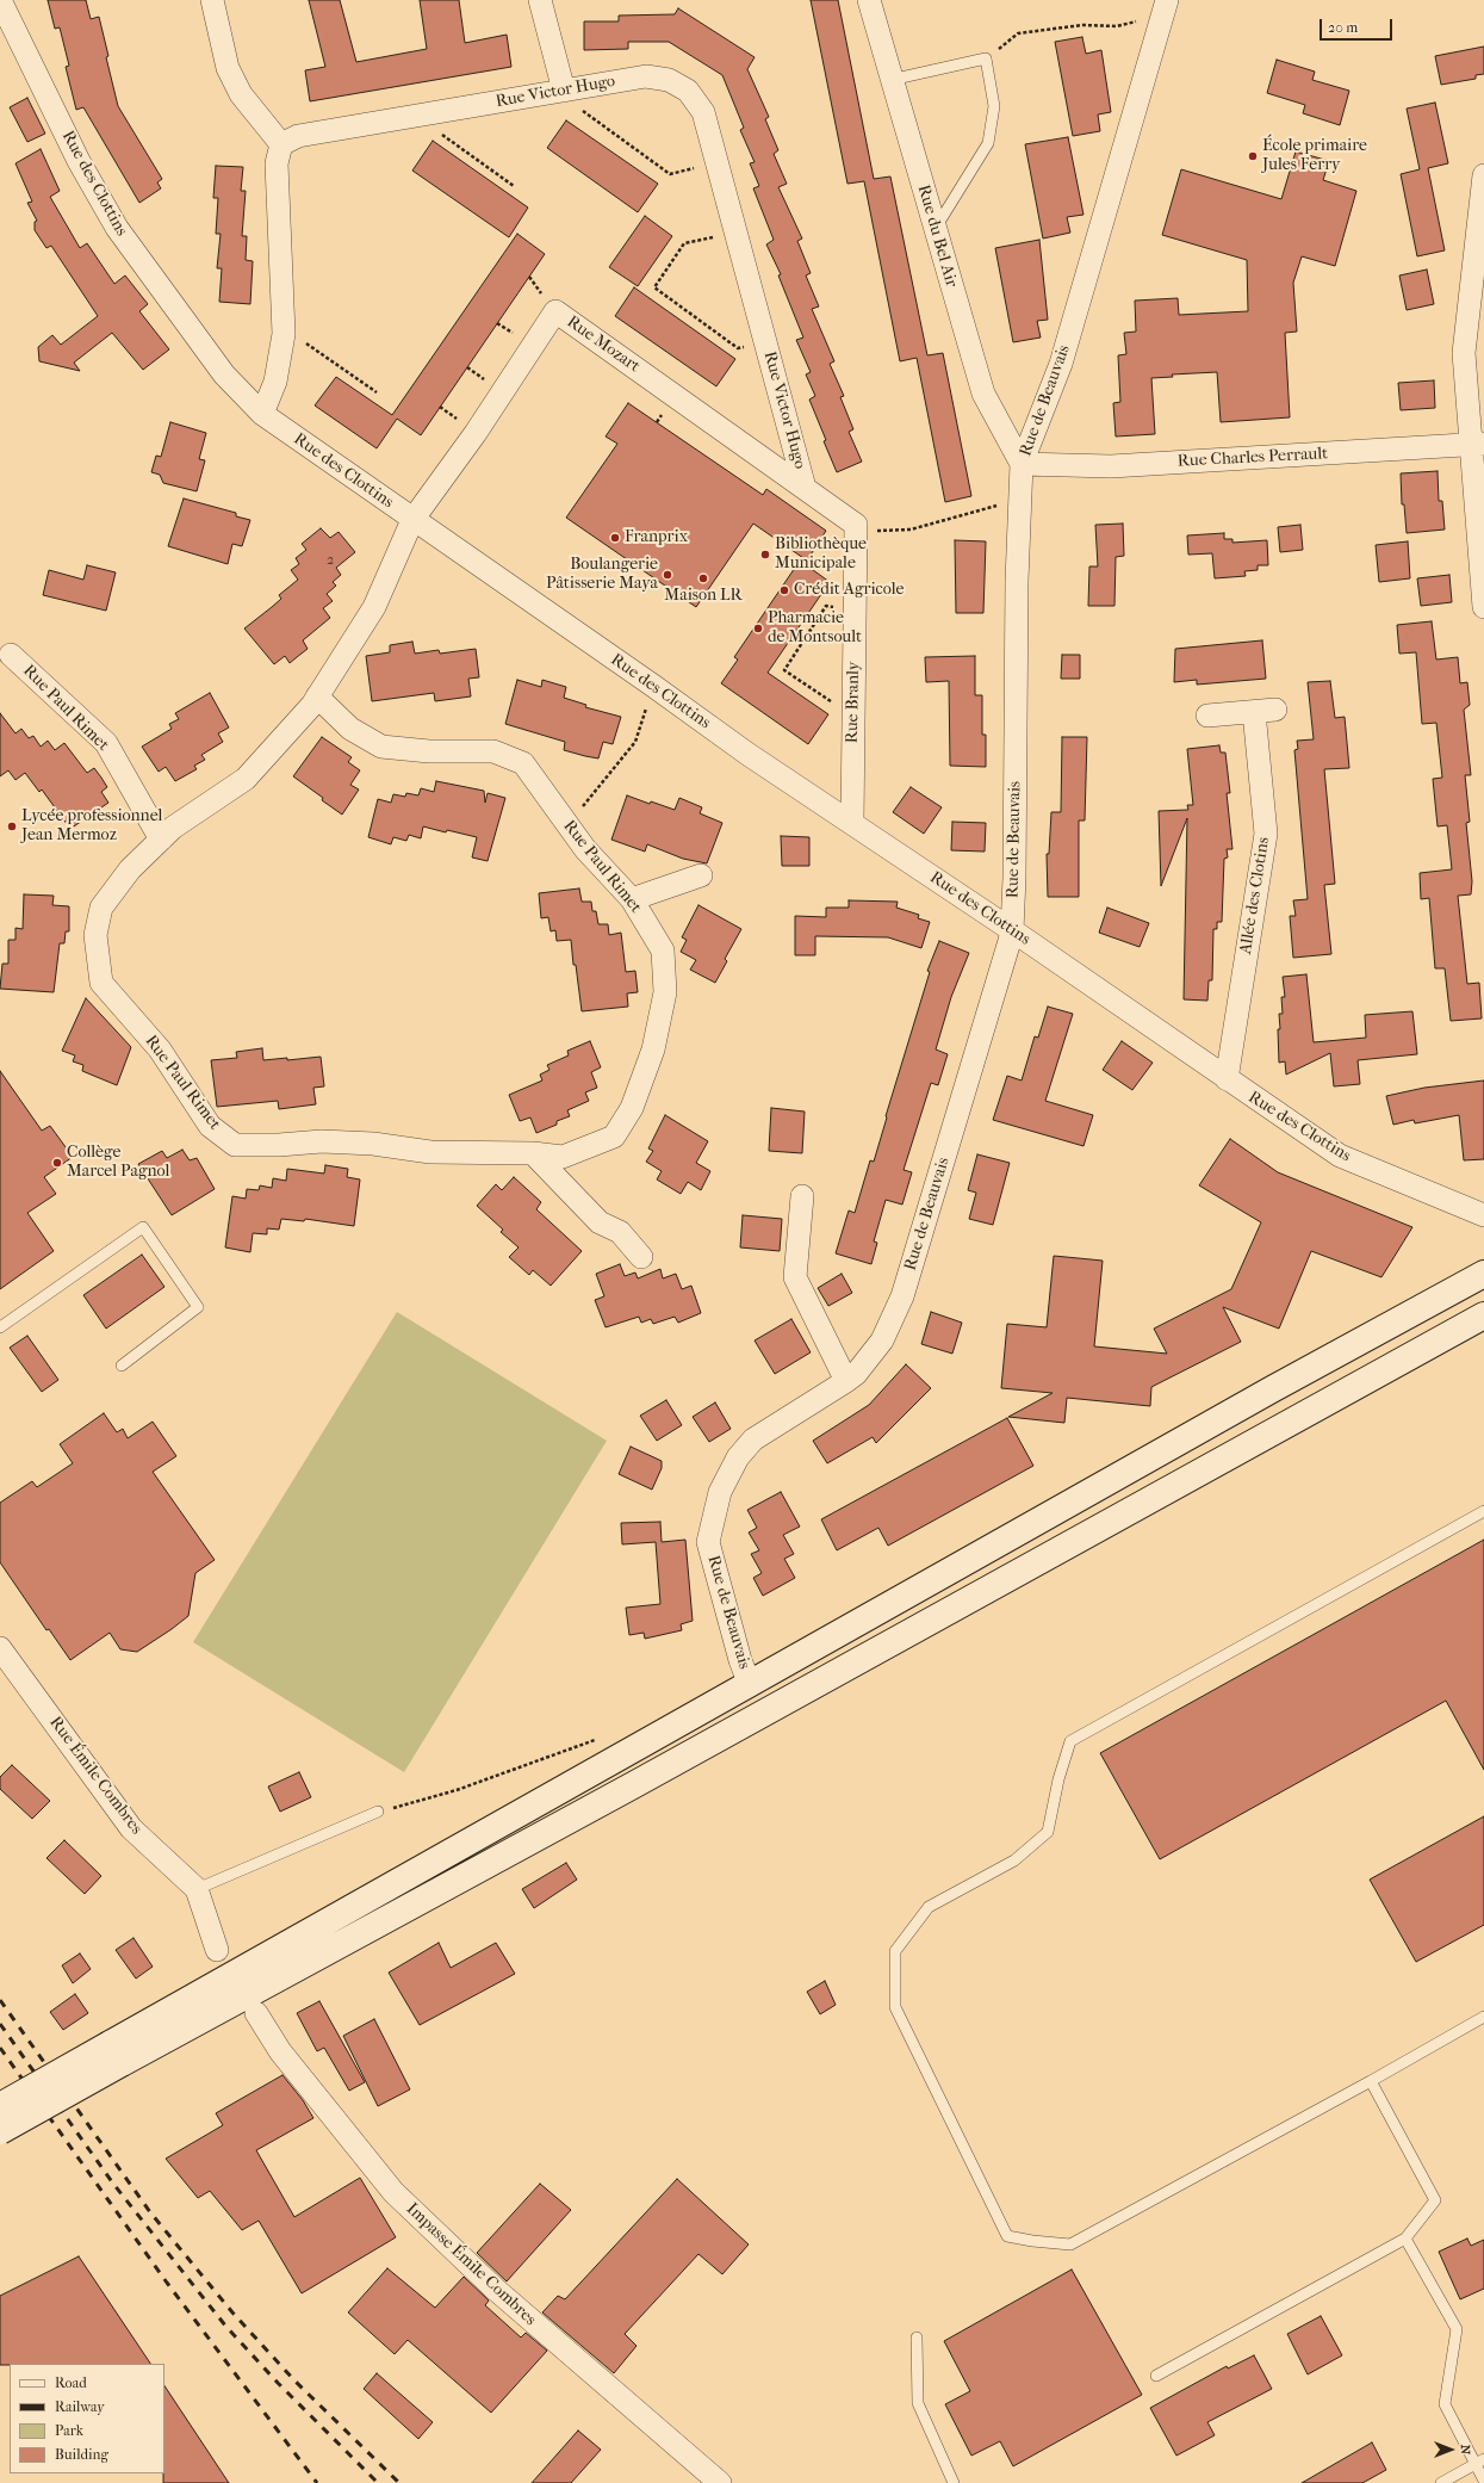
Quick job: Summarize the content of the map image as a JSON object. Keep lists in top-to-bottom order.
{
  "streets": {
    "street": [
      "Rue Victor Hugo",
      "Rue des Clottins",
      "Rue du Bel Air",
      "Rue Mozart",
      "Rue de Beauvais",
      "Rue Charles Perrault",
      "Rue Branly",
      "Rue Paul Rimet",
      "Allée des Clotins",
      "Rue Émile Combres",
      "Impasse Émile Combres"
    ]
  },
  "crossings": [
    ["Rue Victor Hugo", "Rue Mozart"],
    ["Rue des Clottins", "Rue Mozart"],
    ["Rue des Clottins", "Rue de Beauvais"],
    ["Rue des Clottins", "Rue Branly"],
    ["Rue des Clottins", "Rue Paul Rimet"],
    ["Rue des Clottins", "Allée des Clotins"],
    ["Rue du Bel Air", "Rue de Beauvais"],
    ["Rue du Bel Air", "Rue Charles Perrault"],
    ["Rue Mozart", "Rue Branly"],
    ["Rue Mozart", "Rue Paul Rimet"],
    ["Rue de Beauvais", "Rue Charles Perrault"]
  ],
  "places": [
    "École primaire Jules Ferry",
    "Franprix",
    "Bibliothèque Municipale",
    "Boulangerie Pâtisserie Maya",
    "Maison LR",
    "Crédit Agricole",
    "Pharmacie de Montsoult",
    "Lycée professionnel Jean Mermoz",
    "Collège Marcel Pagnol"
  ],
  "house_numbers": ["2"],
  "legend": [
    "Road",
    "Railway",
    "Park",
    "Building"
  ],
  "scale_bar": "20 m",
  "north": "right"
}
